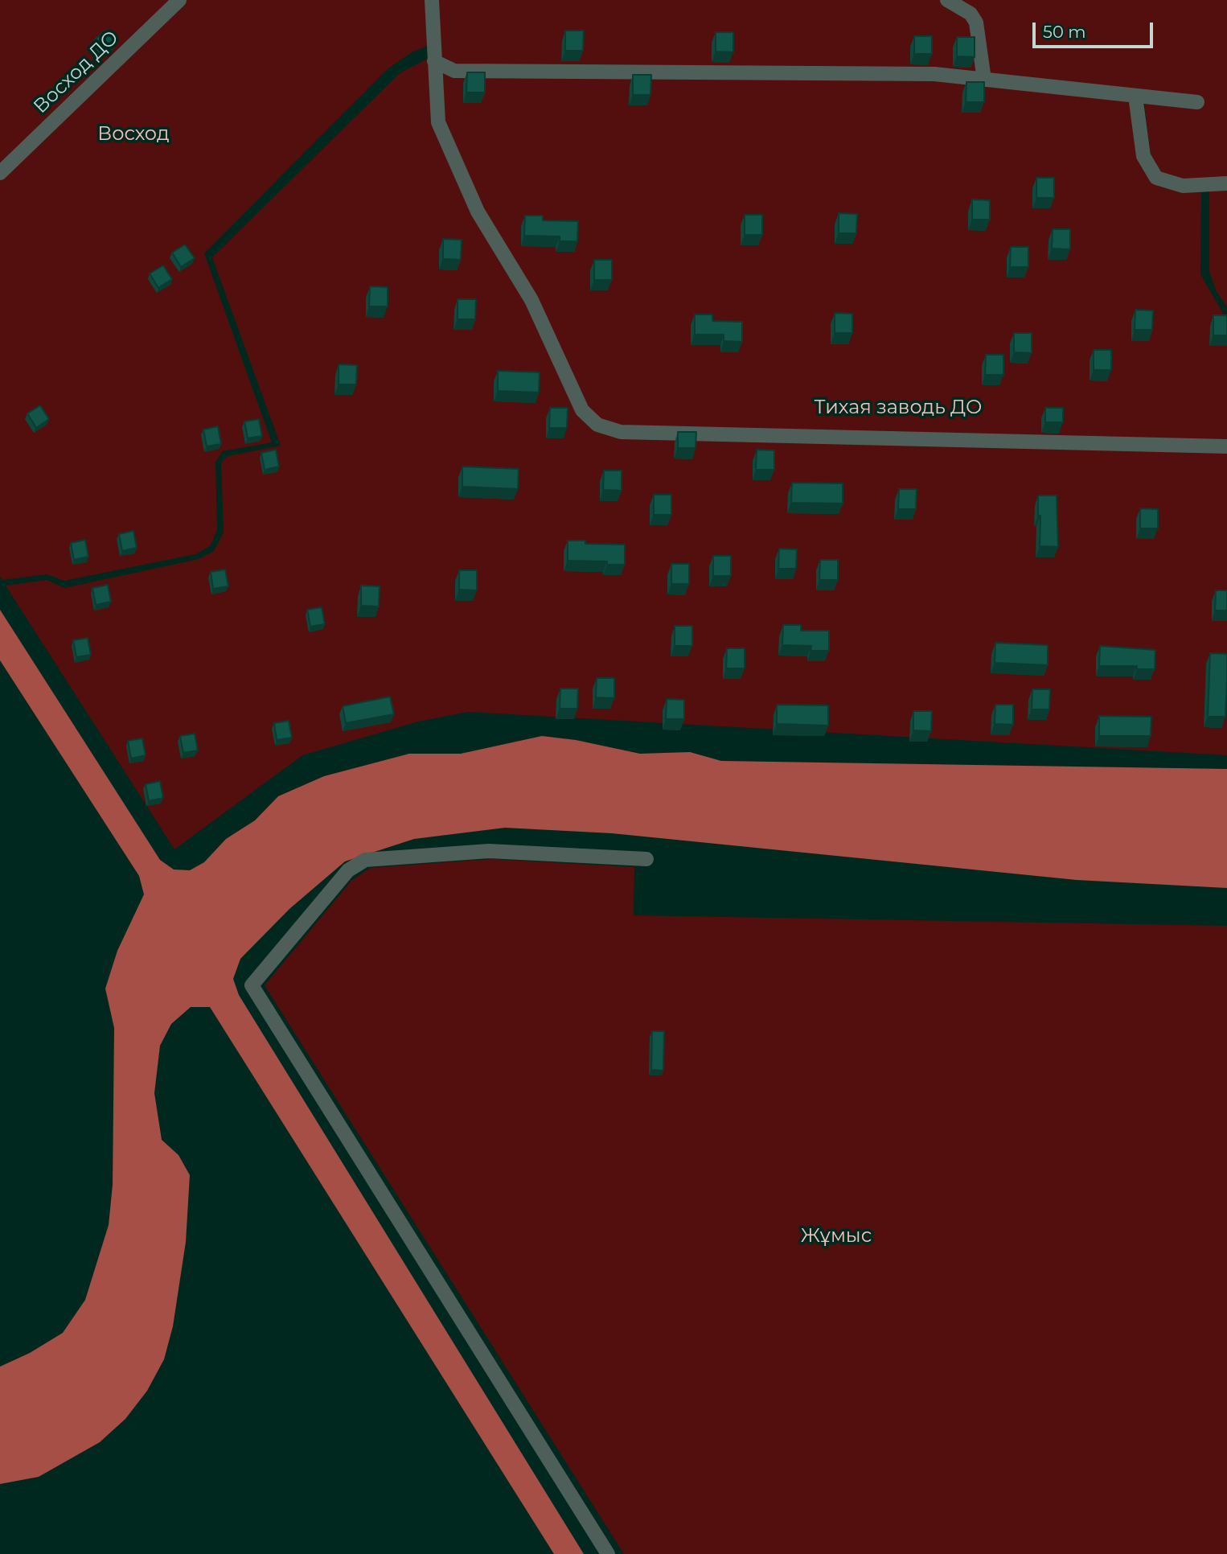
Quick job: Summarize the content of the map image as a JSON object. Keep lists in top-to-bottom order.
{
  "streets": {
    "street": ["Восход ДО"]
  },
  "parks": ["Восход", "Тихая заводь ДО", "Жұмыс"],
  "scale_bar": "50 m"
}
